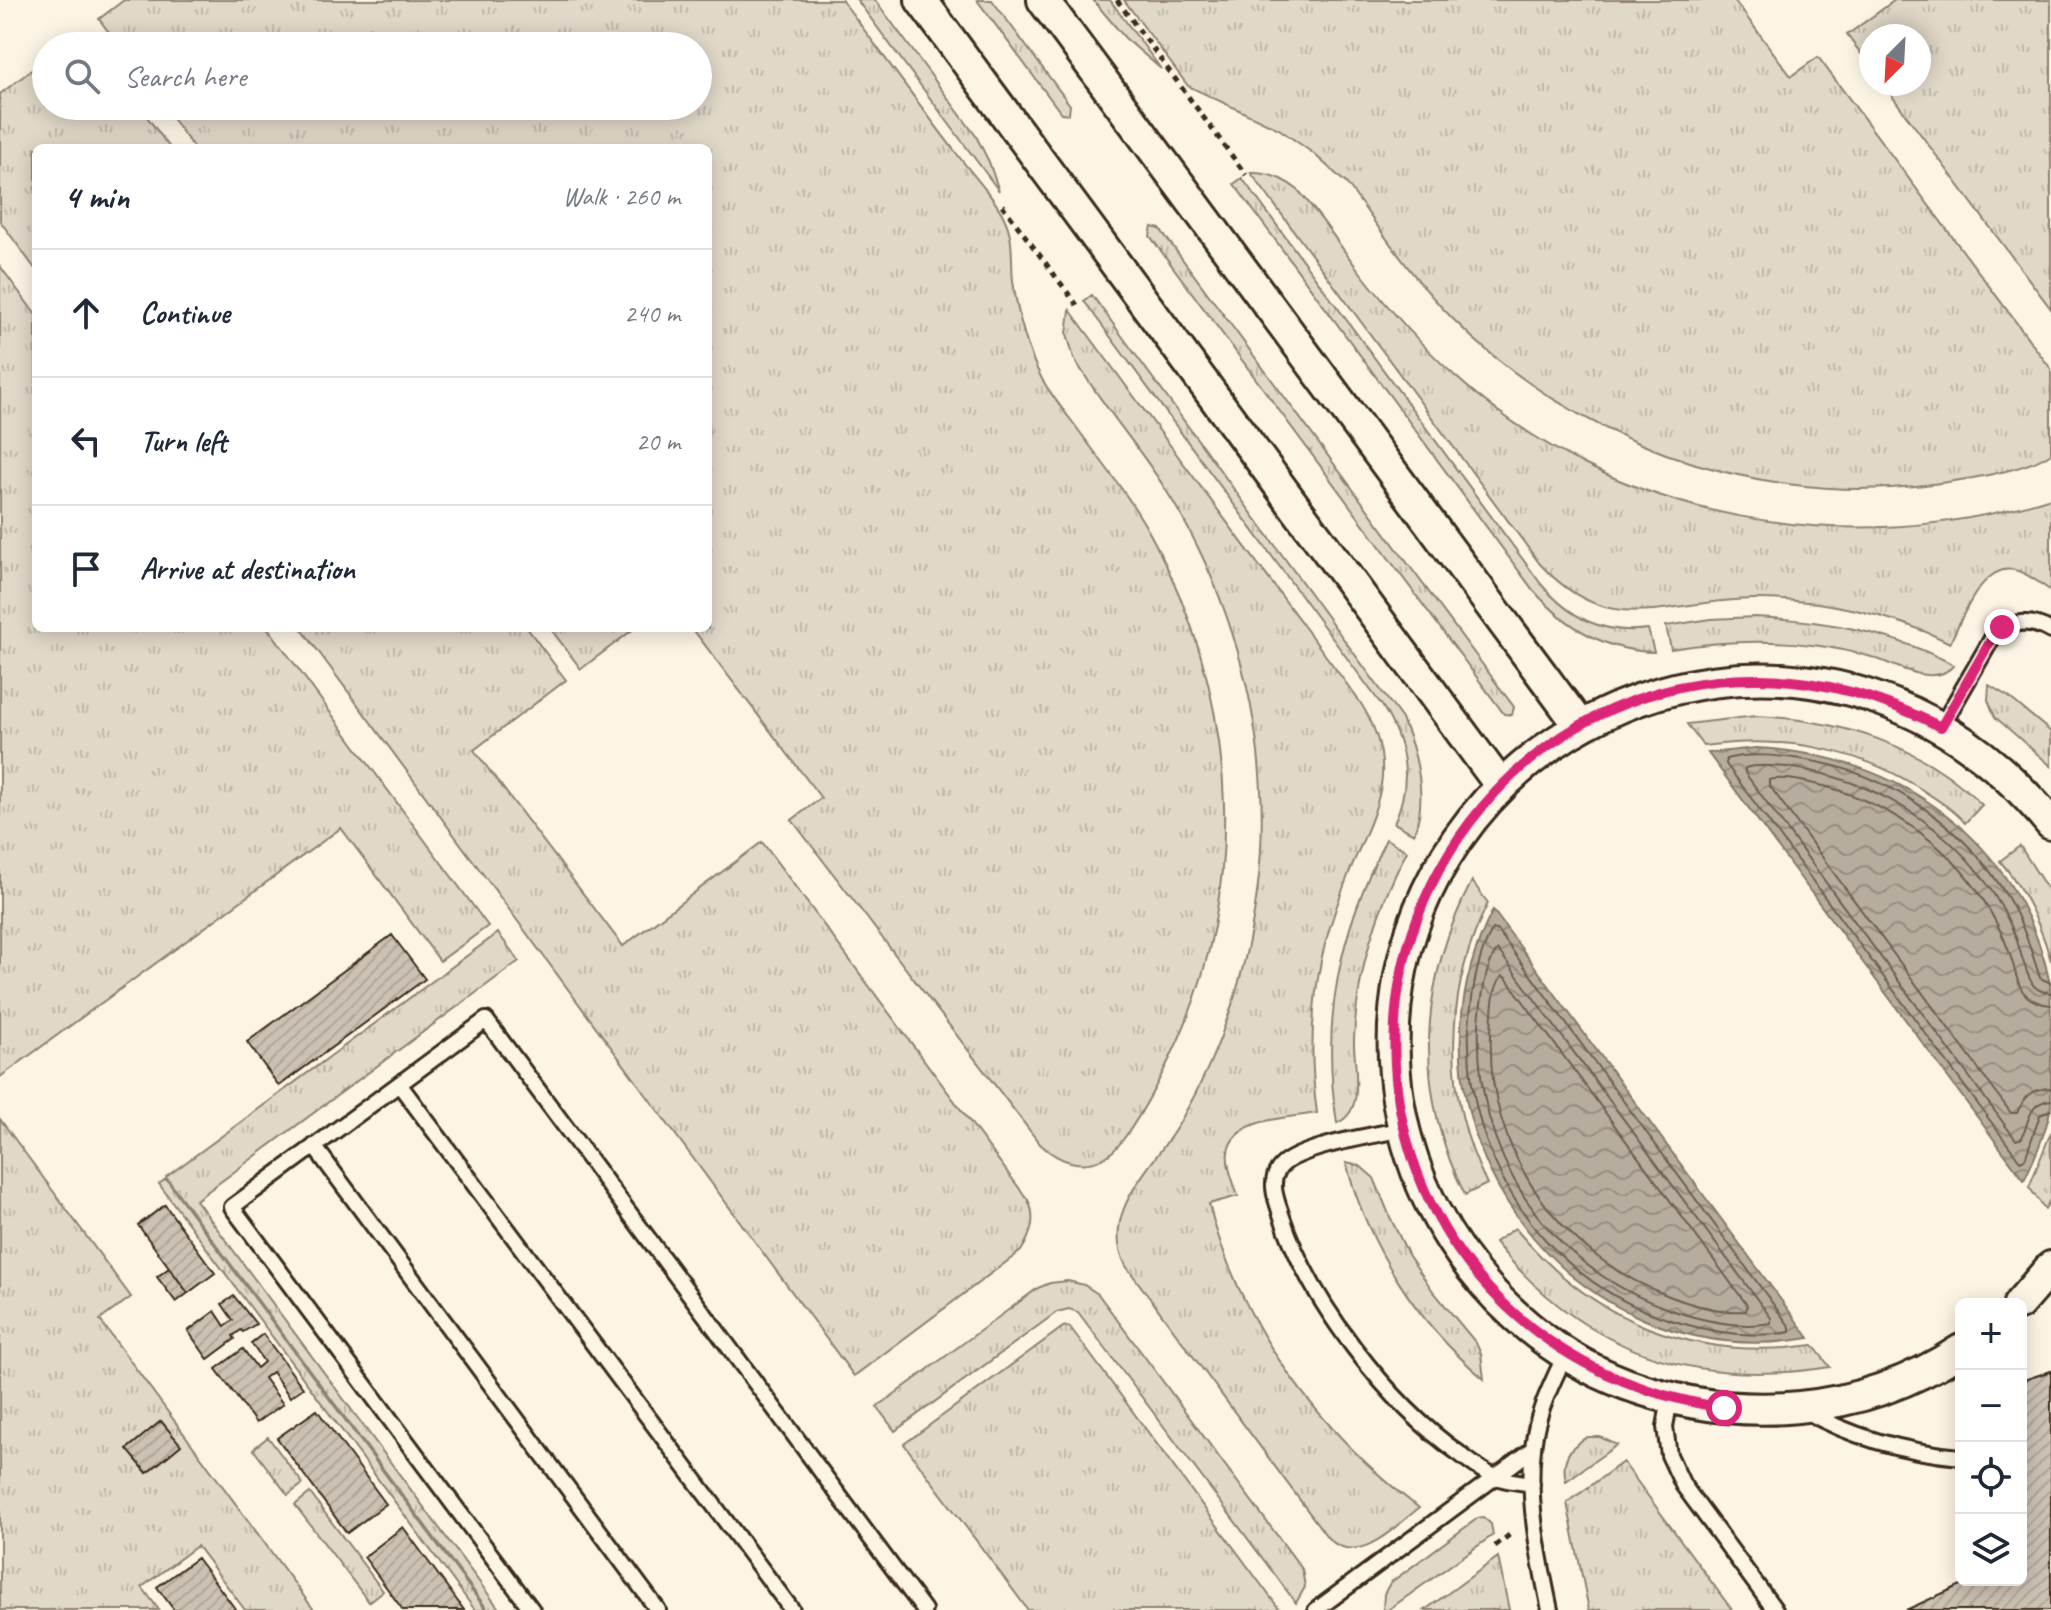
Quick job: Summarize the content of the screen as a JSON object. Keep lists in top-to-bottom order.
{
  "north": "bottom left",
  "page": {
    "search": "Search here",
    "heading": ["4 min", "Walk · 260 m"],
    "list": [
      ["Continue", "240 m"],
      ["Turn left", "20 m"],
      "Arrive at destination"
    ],
    "map_buttons": ["+", "−"]
  }
}
